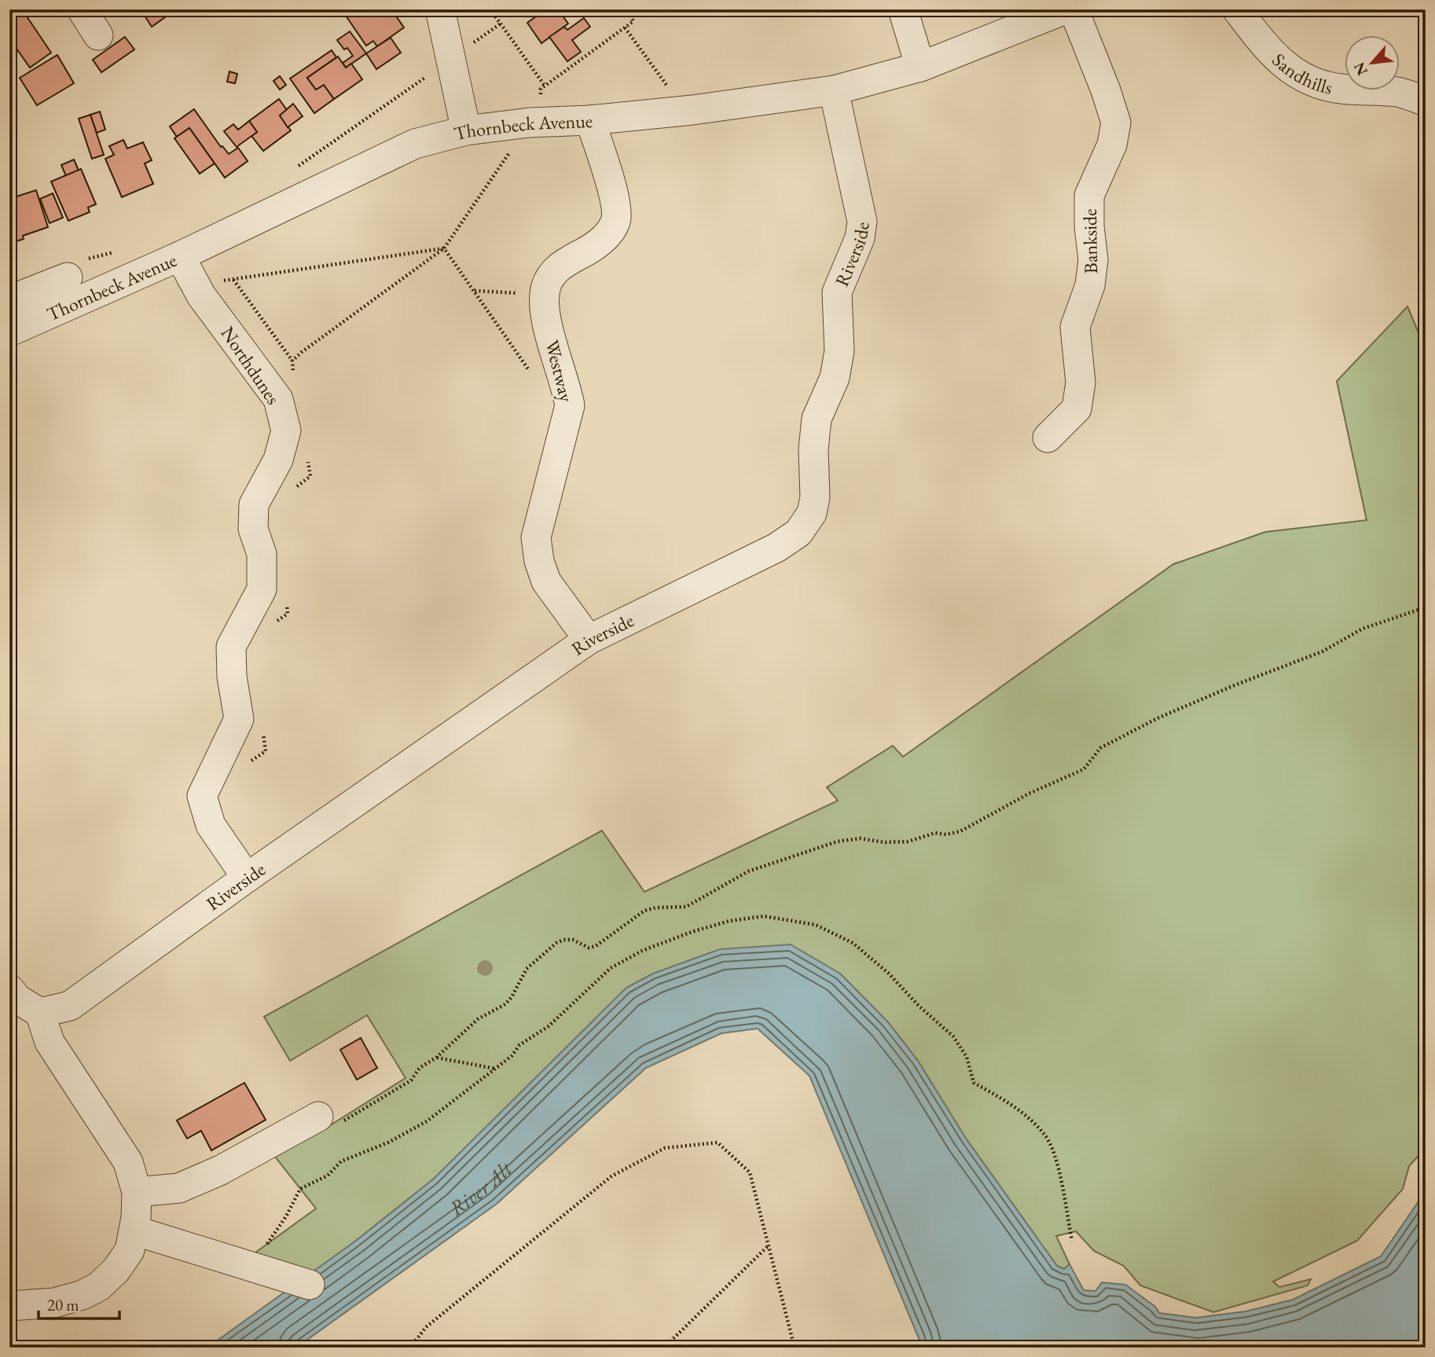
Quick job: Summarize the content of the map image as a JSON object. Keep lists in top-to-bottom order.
{
  "streets": {
    "street": [
      "Sandhills",
      "Thornbeck Avenue",
      "Bankside",
      "Riverside",
      "Northdunes",
      "Westway"
    ]
  },
  "crossings": [
    ["Thornbeck Avenue", "Riverside"],
    ["Thornbeck Avenue", "Northdunes"],
    ["Thornbeck Avenue", "Westway"],
    ["Riverside", "Northdunes"],
    ["Riverside", "Westway"]
  ],
  "water": ["River Alt"],
  "scale_bar": "20 m",
  "north": "bottom left"
}
